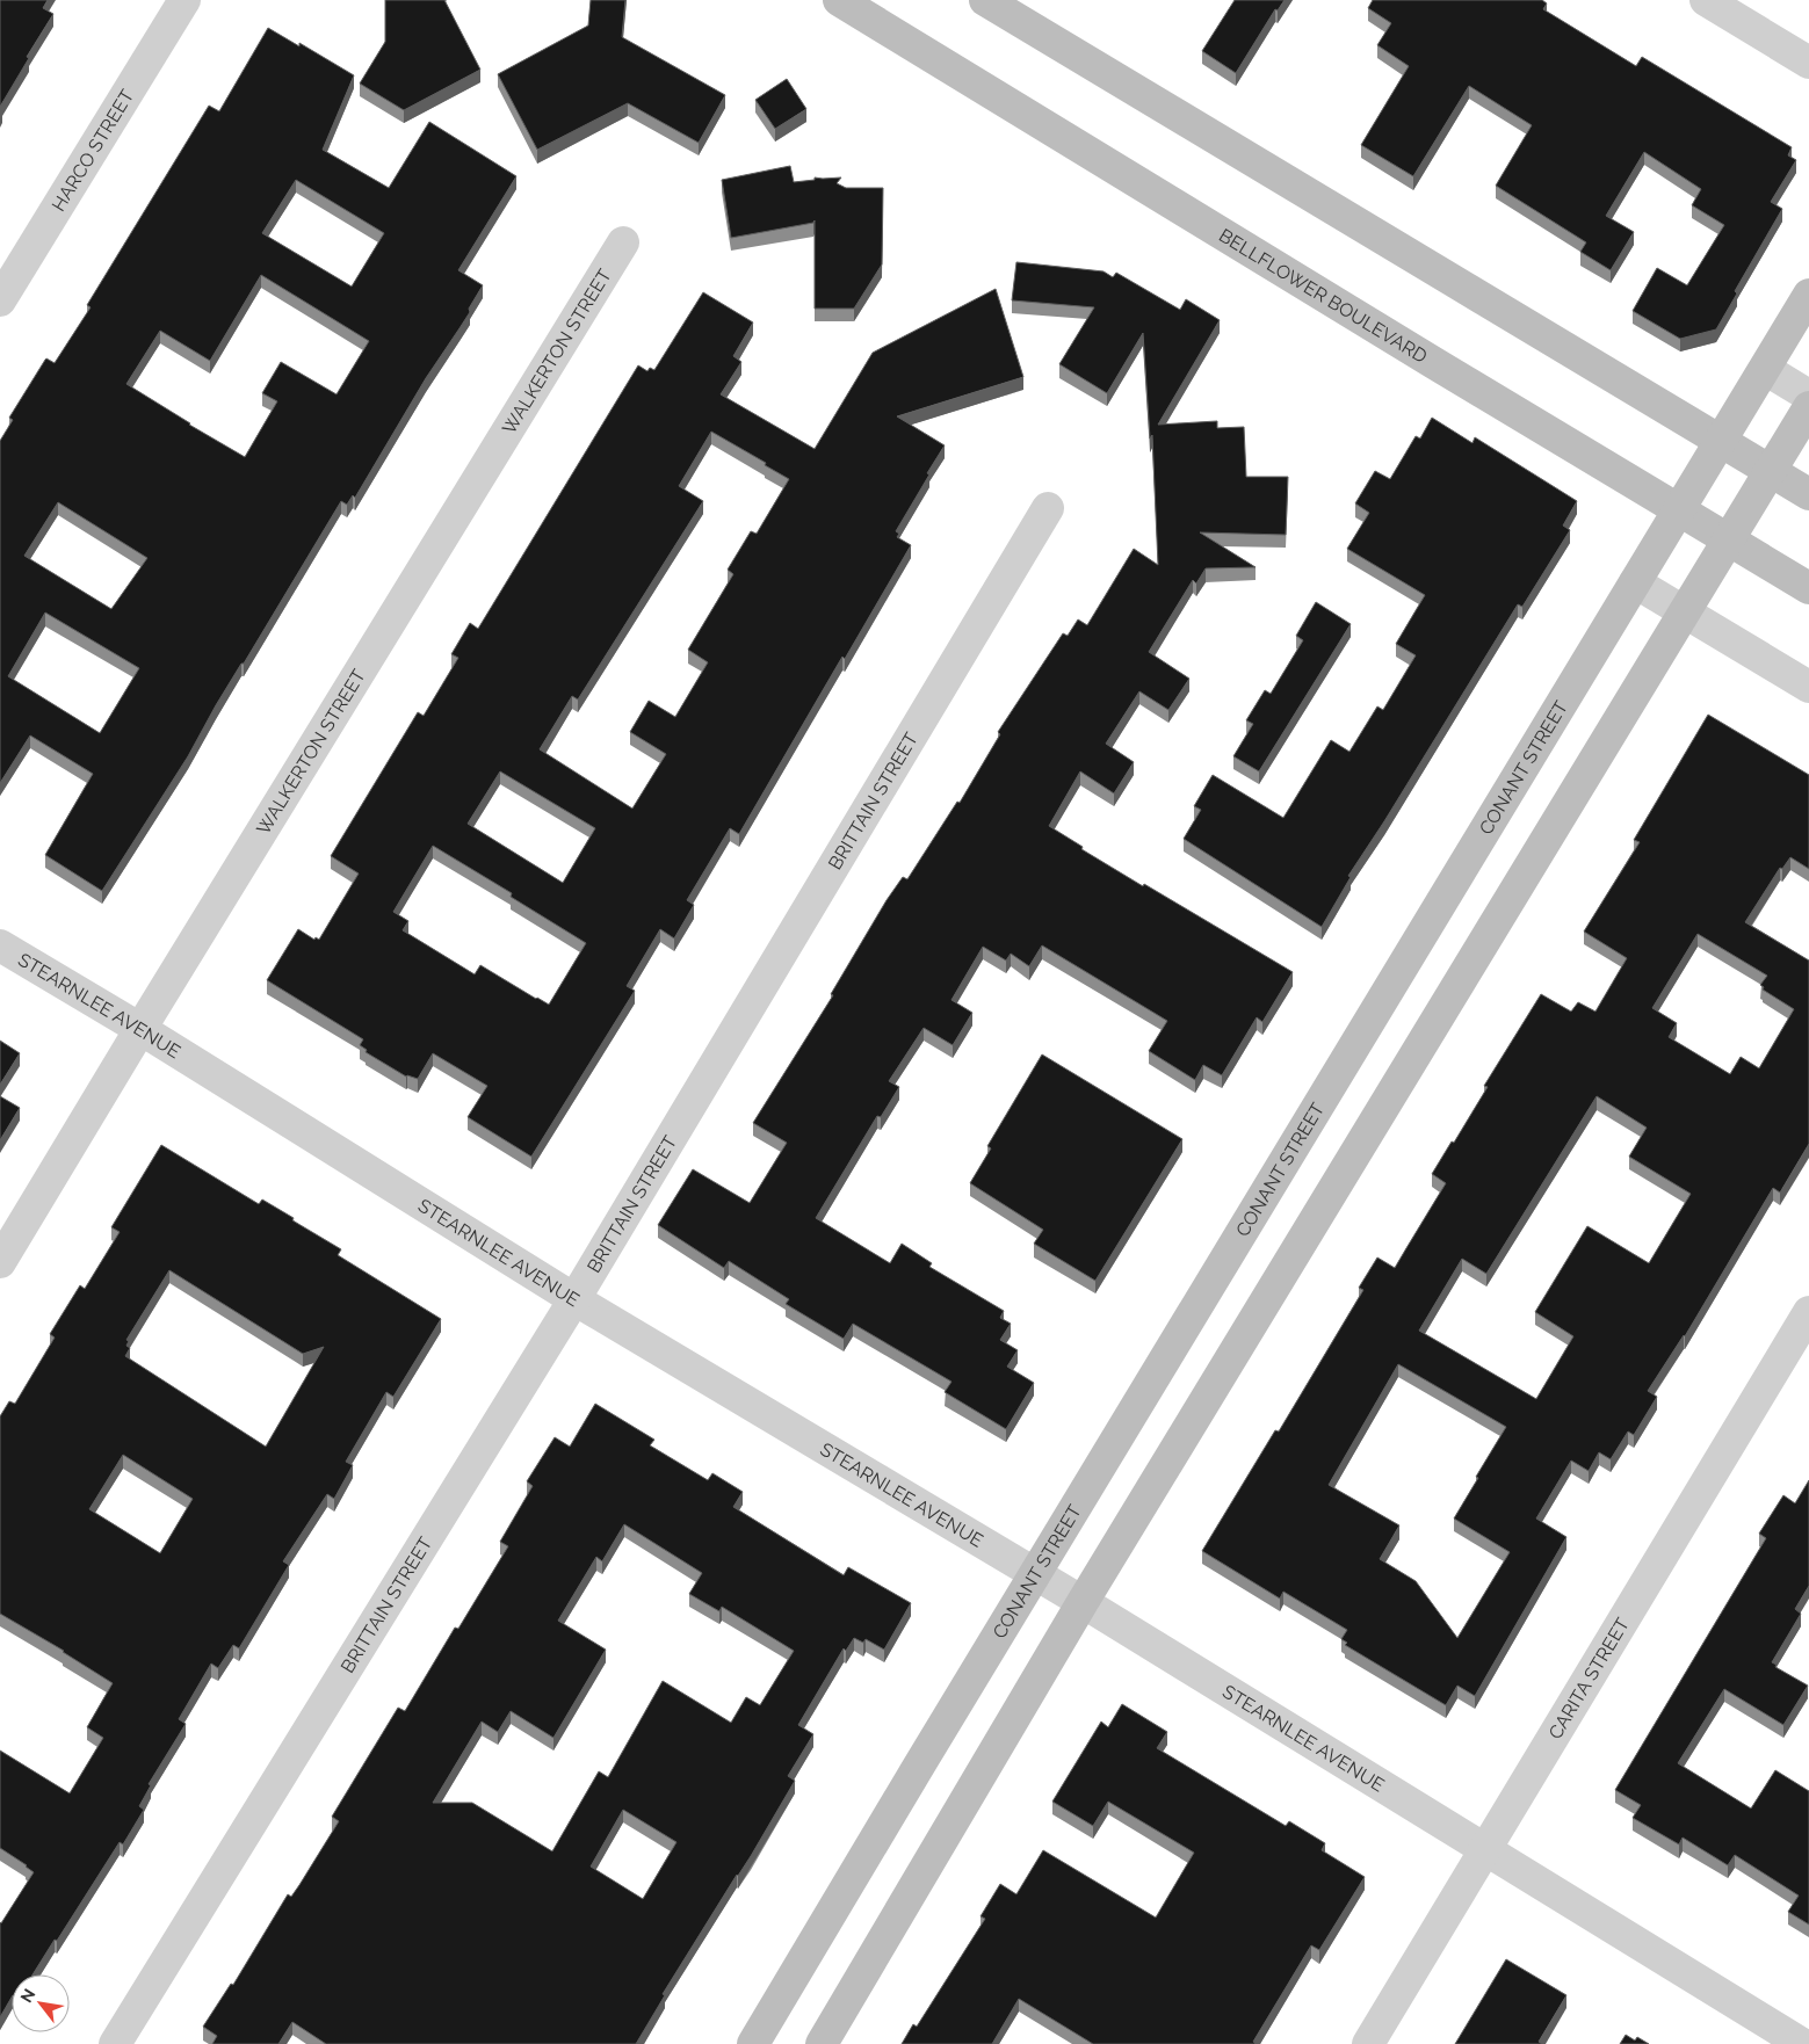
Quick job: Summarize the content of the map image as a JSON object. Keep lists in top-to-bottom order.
{
  "streets": {
    "street": [
      "HARCO STREET",
      "BELLFLOWER BOULEVARD",
      "WALKERTON STREET",
      "CONANT STREET",
      "BRITTAIN STREET",
      "STEARNLEE AVENUE",
      "CARITA STREET"
    ]
  },
  "crossings": [
    ["BELLFLOWER BOULEVARD", "CONANT STREET"],
    ["WALKERTON STREET", "STEARNLEE AVENUE"],
    ["CONANT STREET", "STEARNLEE AVENUE"],
    ["BRITTAIN STREET", "STEARNLEE AVENUE"],
    ["STEARNLEE AVENUE", "CARITA STREET"]
  ],
  "north": "top left"
}
